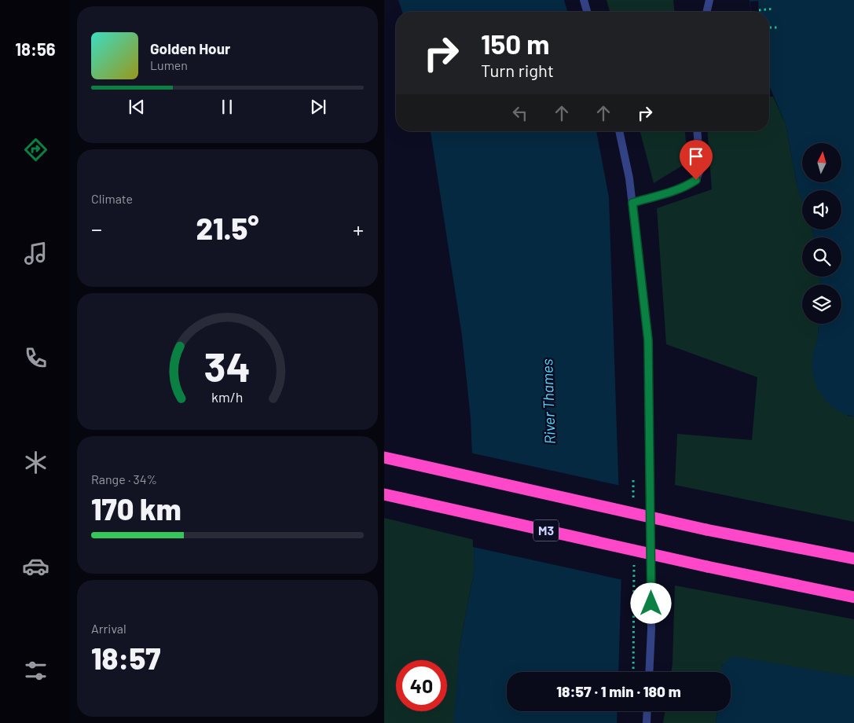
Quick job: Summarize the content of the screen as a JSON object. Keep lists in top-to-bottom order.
{
  "streets": {
    "highway": ["M3"]
  },
  "water": ["River Thames"],
  "north": "top",
  "page": {
    "tabs": "18:56",
    "turn": ["150 m", "Turn right"],
    "song": ["Golden Hour", "Lumen"],
    "tile": [
      "Climate",
      ["Range · 34%", "170 km"],
      ["Arrival", "18:57"]
    ],
    "heat": ["−", "21.5°", "+"],
    "limit": "40",
    "trip": "18:57 · 1 min · 180 m",
    "gauge": ["34", "km/h"]
  }
}
